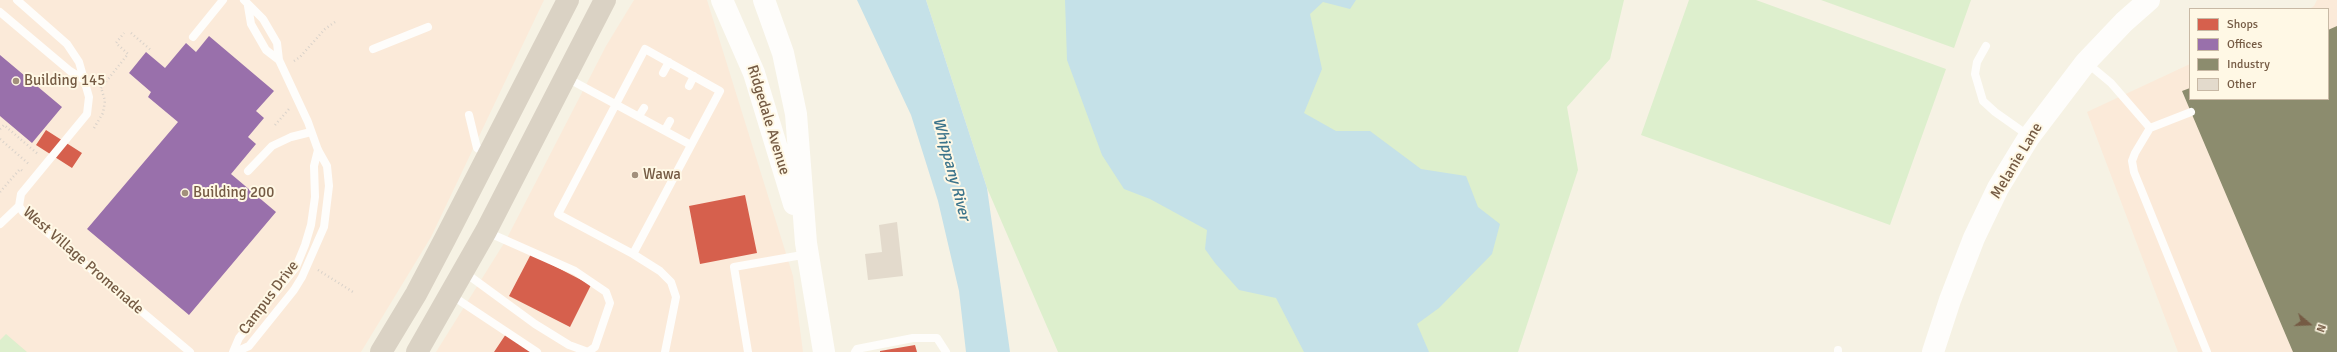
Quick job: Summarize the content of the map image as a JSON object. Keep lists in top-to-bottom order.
{
  "streets": {
    "main road": ["Ridgedale Avenue", "Melanie Lane"],
    "lane": ["West Village Promenade", "Campus Drive"]
  },
  "water": ["Whippany River"],
  "places": ["Building 145", "Wawa", "Building 200"],
  "legend": [
    "Shops",
    "Offices",
    "Industry",
    "Other"
  ],
  "north": "right"
}
